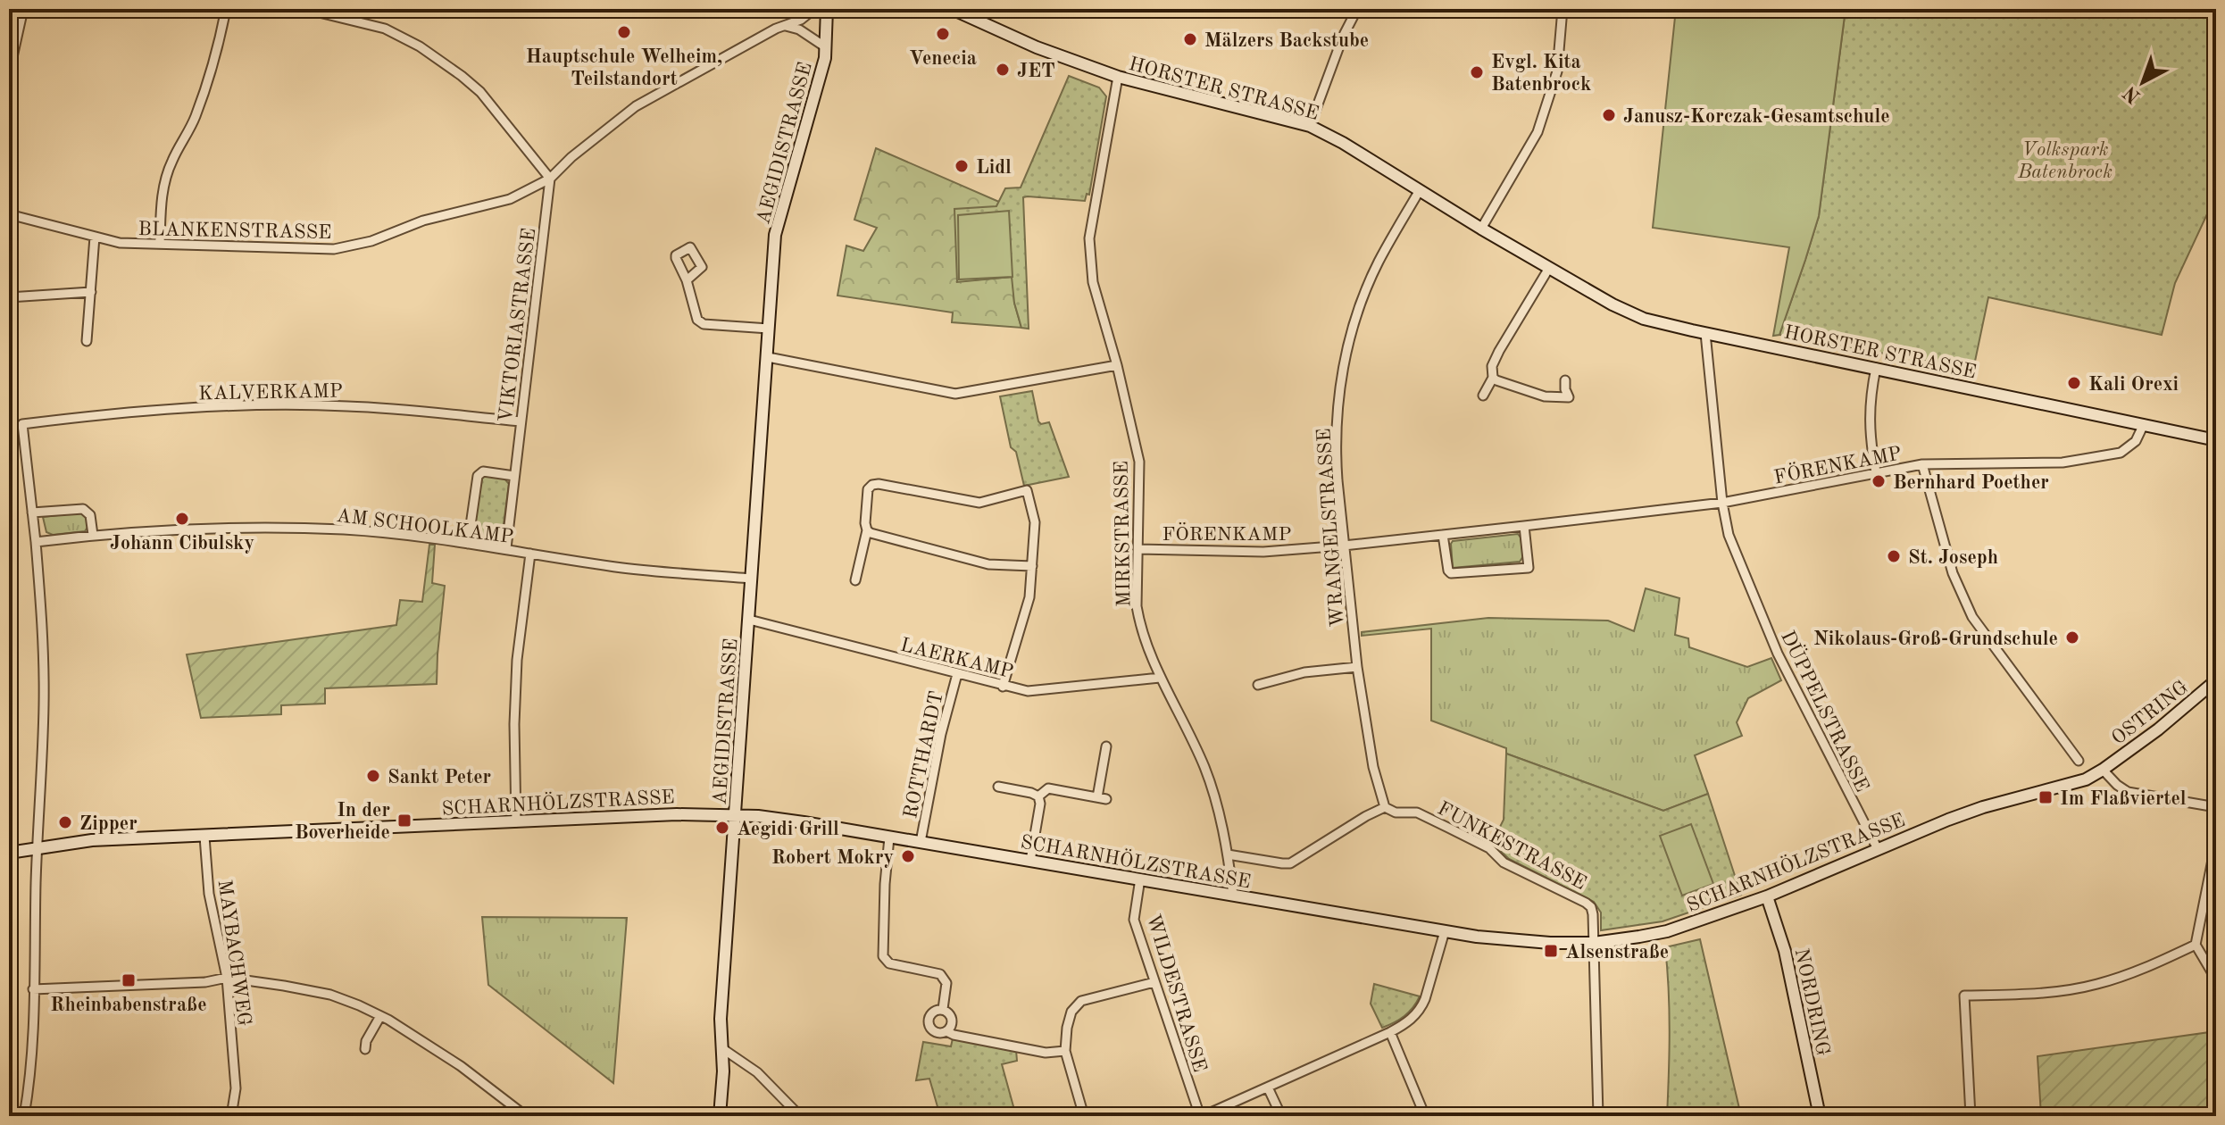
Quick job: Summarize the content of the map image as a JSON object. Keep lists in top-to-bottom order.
{
  "streets": {
    "main road": [
      "HORSTER STRASSE",
      "AEGIDISTRASSE",
      "OSTRING",
      "SCHARNHÖLZSTRASSE",
      "NORDRING"
    ],
    "street": [
      "BLANKENSTRASSE",
      "VIKTORIASTRASSE",
      "KALVERKAMP",
      "FÖRENKAMP",
      "AM SCHOOLKAMP",
      "WRANGELSTRASSE",
      "MIRKSTRASSE",
      "LAERKAMP",
      "DÜPPELSTRASSE",
      "ROTTHARDT",
      "FUNKESTRASSE",
      "MAYBACHWEG",
      "WILDESTRASSE"
    ]
  },
  "crossings": [
    ["HORSTER STRASSE", "FÖRENKAMP"],
    ["HORSTER STRASSE", "WRANGELSTRASSE"],
    ["HORSTER STRASSE", "MIRKSTRASSE"],
    ["HORSTER STRASSE", "DÜPPELSTRASSE"],
    ["AEGIDISTRASSE", "AM SCHOOLKAMP"],
    ["AEGIDISTRASSE", "LAERKAMP"],
    ["AEGIDISTRASSE", "SCHARNHÖLZSTRASSE"],
    ["BLANKENSTRASSE", "VIKTORIASTRASSE"],
    ["VIKTORIASTRASSE", "KALVERKAMP"],
    ["VIKTORIASTRASSE", "AM SCHOOLKAMP"],
    ["FÖRENKAMP", "WRANGELSTRASSE"],
    ["FÖRENKAMP", "MIRKSTRASSE"],
    ["FÖRENKAMP", "DÜPPELSTRASSE"],
    ["WRANGELSTRASSE", "FUNKESTRASSE"],
    ["MIRKSTRASSE", "LAERKAMP"],
    ["MIRKSTRASSE", "SCHARNHÖLZSTRASSE"],
    ["LAERKAMP", "ROTTHARDT"],
    ["DÜPPELSTRASSE", "SCHARNHÖLZSTRASSE"],
    ["OSTRING", "SCHARNHÖLZSTRASSE"],
    ["ROTTHARDT", "SCHARNHÖLZSTRASSE"],
    ["SCHARNHÖLZSTRASSE", "FUNKESTRASSE"],
    ["SCHARNHÖLZSTRASSE", "MAYBACHWEG"],
    ["SCHARNHÖLZSTRASSE", "WILDESTRASSE"],
    ["SCHARNHÖLZSTRASSE", "NORDRING"]
  ],
  "parks": ["Volkspark Batenbrock"],
  "places": {
    "other": [
      "Hauptschule Welheim, Teilstandort",
      "Venecia",
      "Mälzers Backstube",
      "JET",
      "Evgl. Kita Batenbrock",
      "Janusz-Korczak-Gesamtschule",
      "Lidl",
      "Kali Orexi",
      "Bernhard Poether",
      "Johann Cibulsky",
      "St. Joseph",
      "Nikolaus-Groß-Grundschule",
      "Sankt Peter",
      "Zipper",
      "Aegidi Grill",
      "Robert Mokry"
    ],
    "transit": [
      "Im Flaßviertel",
      "In der Boverheide",
      "Alsenstraße",
      "Rheinbabenstraße"
    ]
  },
  "north": "bottom left"
}
